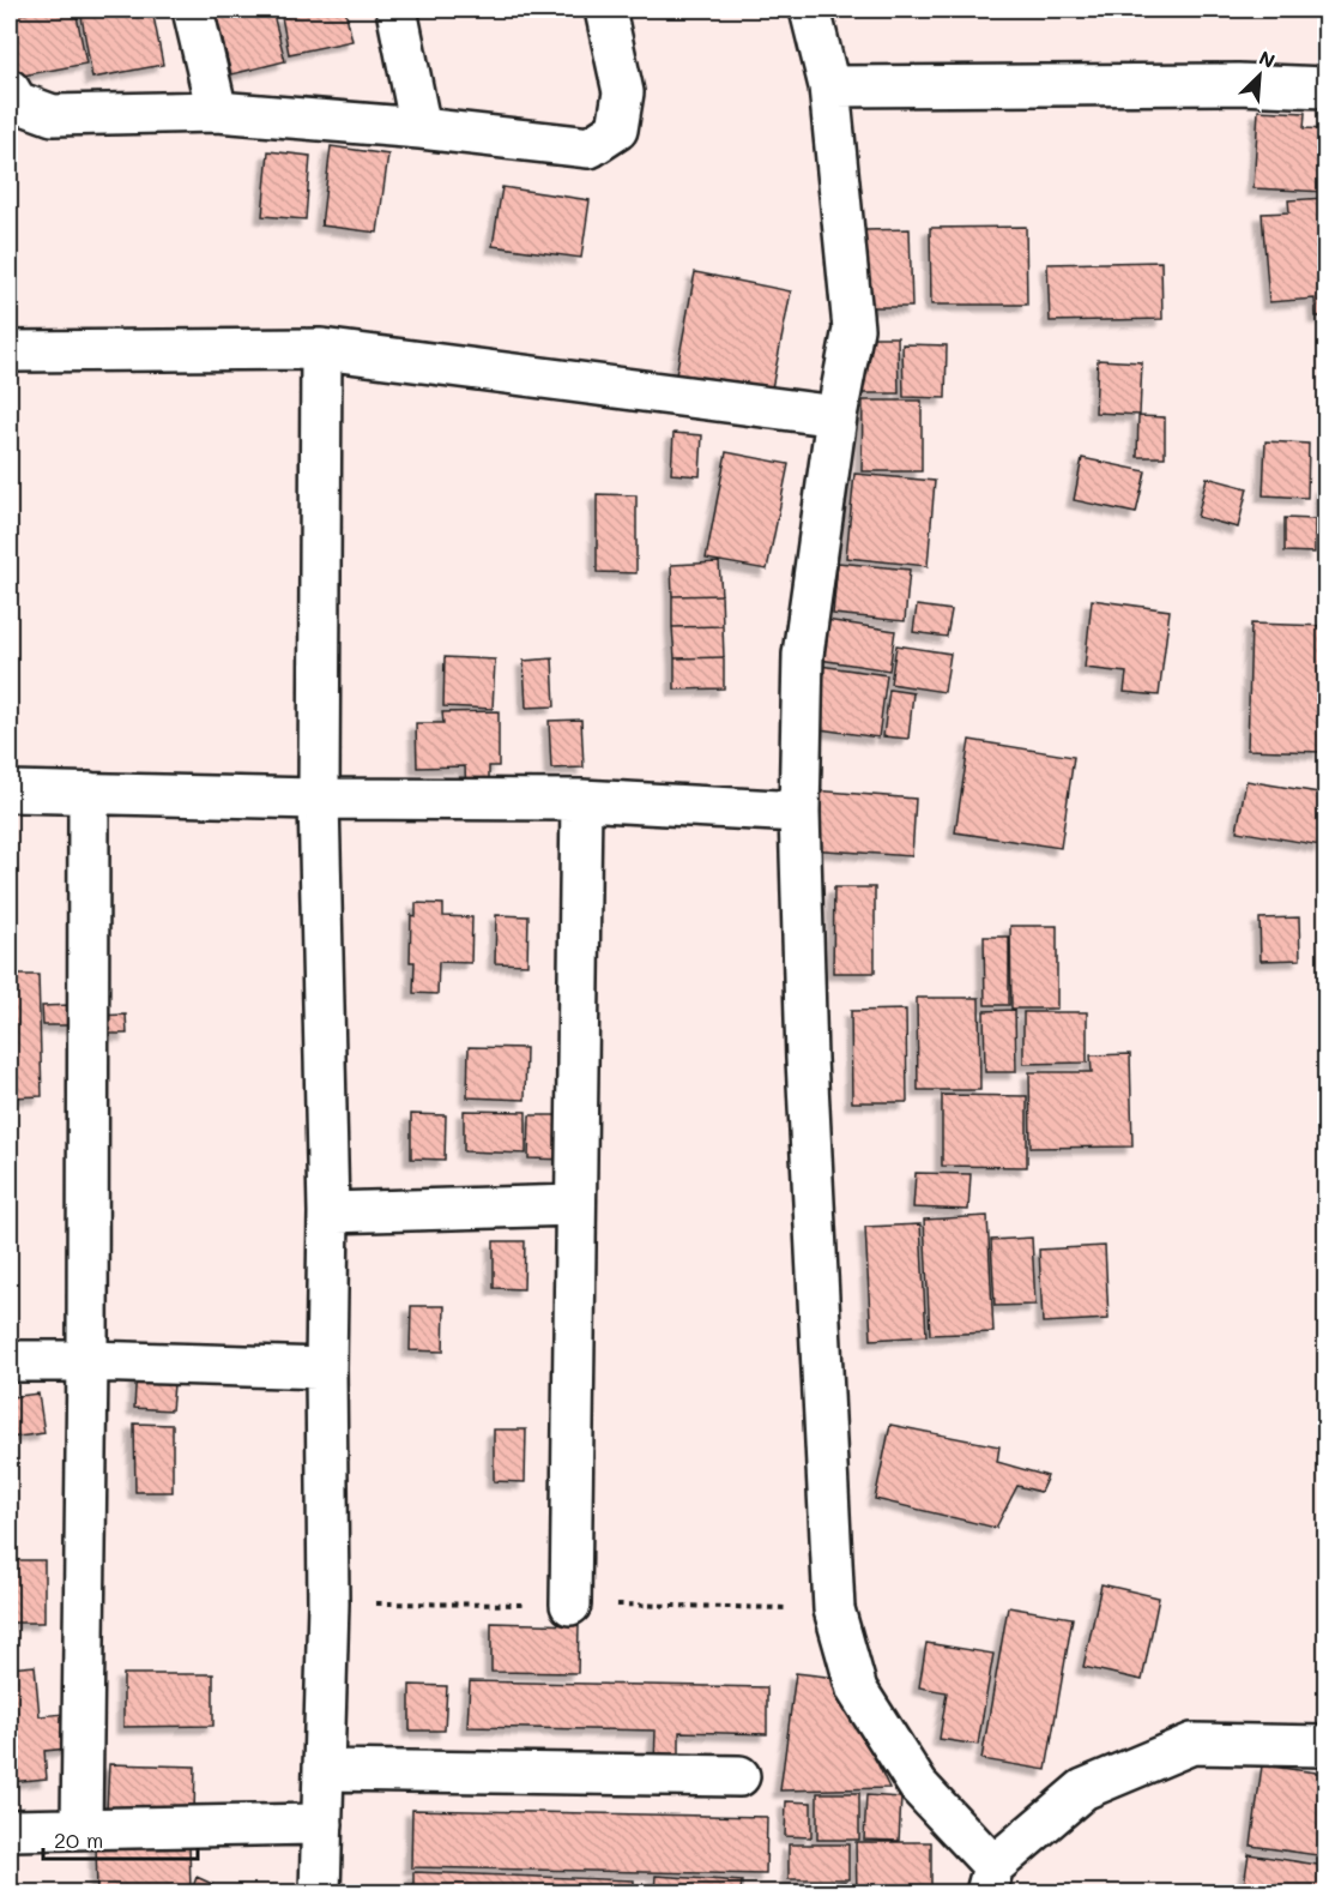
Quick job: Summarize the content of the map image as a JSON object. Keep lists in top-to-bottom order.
{
  "scale_bar": "20 m",
  "north": "top right"
}
